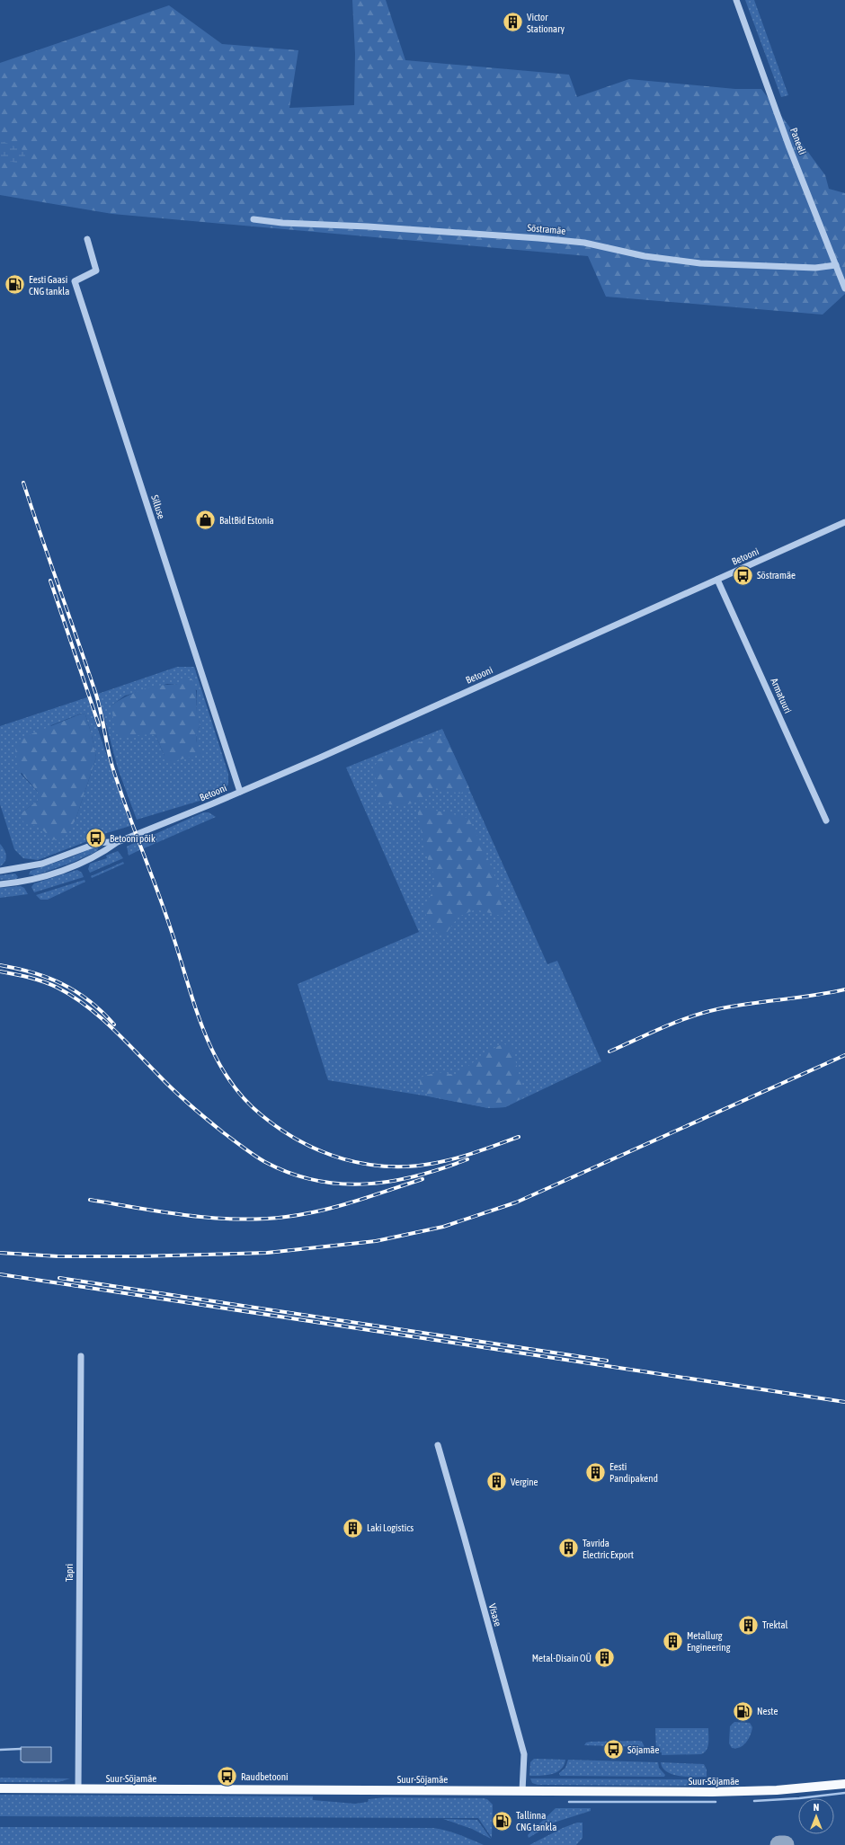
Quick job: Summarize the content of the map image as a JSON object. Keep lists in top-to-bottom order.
{
  "streets": {
    "main road": ["Suur-Sõjamäe"],
    "street": [
      "Paneeli",
      "Sõstramäe",
      "Silluse",
      "Betooni",
      "Armatuuri",
      "Tapri",
      "Visase"
    ]
  },
  "crossings": [
    ["Paneeli", "Sõstramäe"],
    ["Silluse", "Betooni"],
    ["Betooni", "Armatuuri"],
    ["Tapri", "Suur-Sõjamäe"],
    ["Visase", "Suur-Sõjamäe"]
  ],
  "places": {
    "building": [
      "Victor Stationary",
      "Eesti Pandipakend",
      "Vergine",
      "Laki Logistics",
      "Tavrida Electric Export",
      "Trektal",
      "Metallurg Engineering",
      "Metal-Disain OÜ"
    ],
    "fuel station": ["Eesti Gaasi CNG tankla", "Neste", "Tallinna CNG tankla"],
    "shop": ["BaltBid Estonia"],
    "bus stop": [
      "Sõstramäe",
      "Betooni põik",
      "Sõjamäe",
      "Raudbetooni"
    ]
  },
  "north": "top"
}
